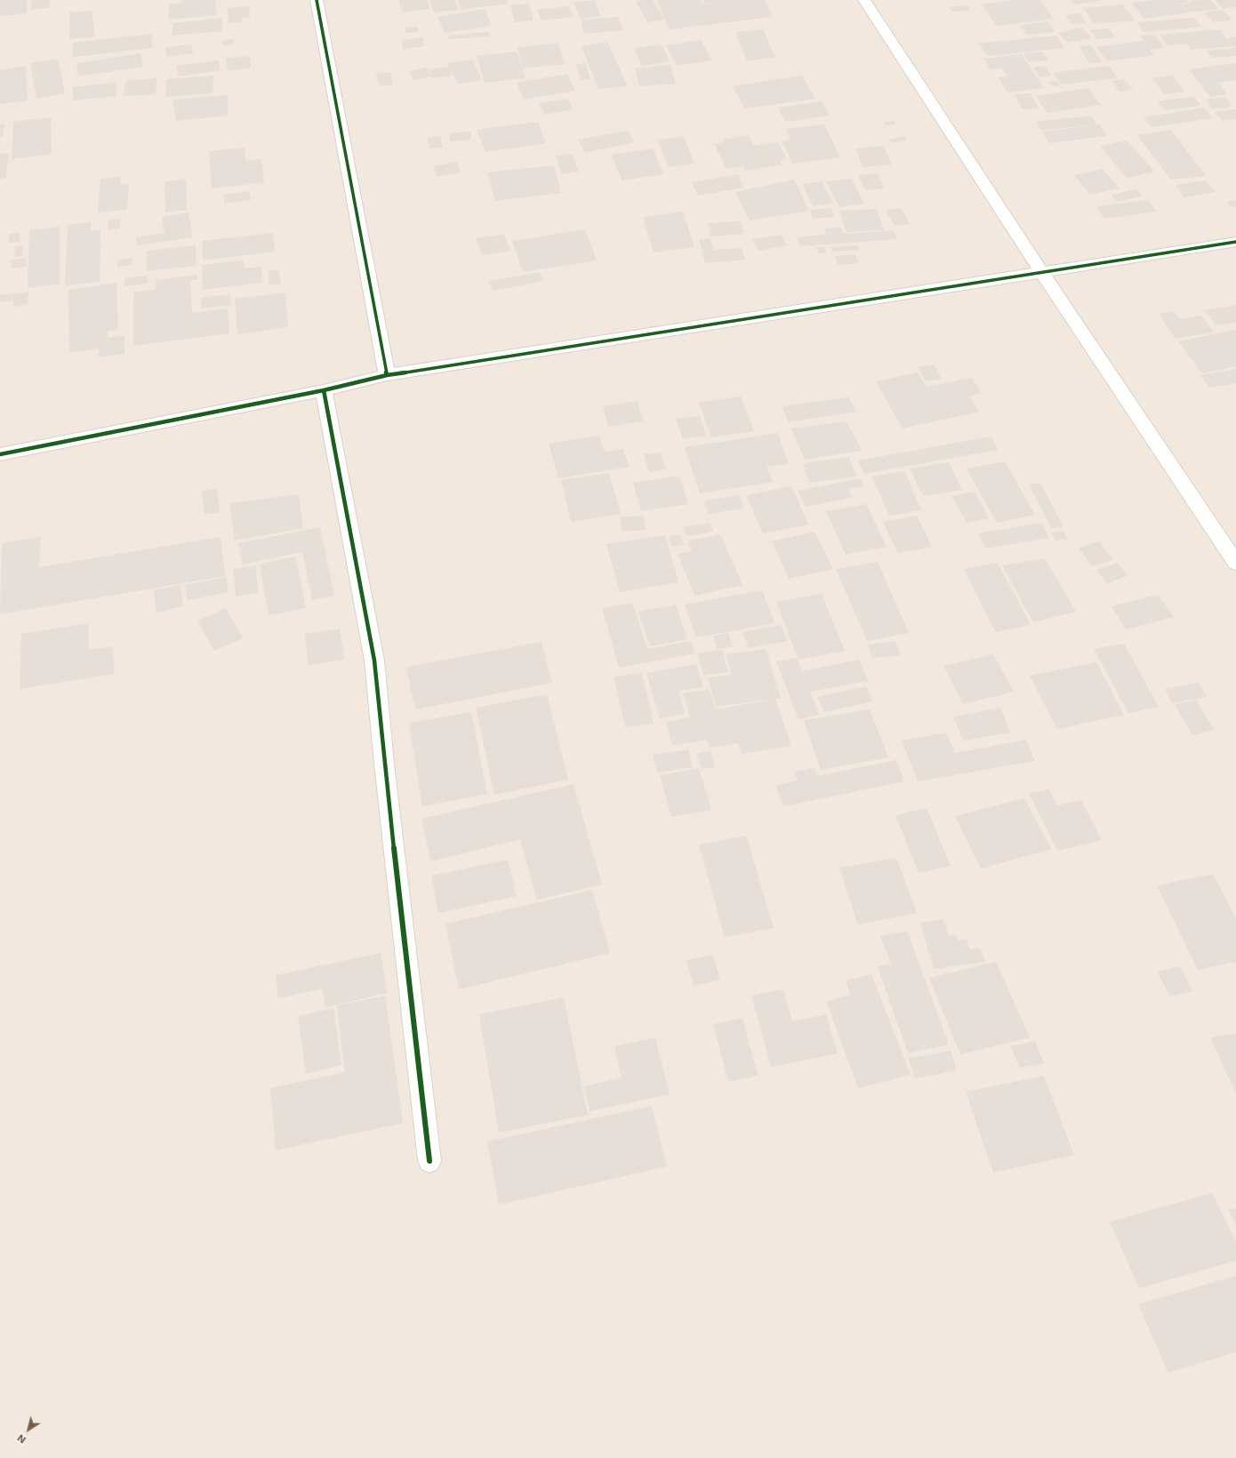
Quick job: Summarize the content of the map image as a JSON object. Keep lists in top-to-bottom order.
{
  "north": "bottom left"
}
